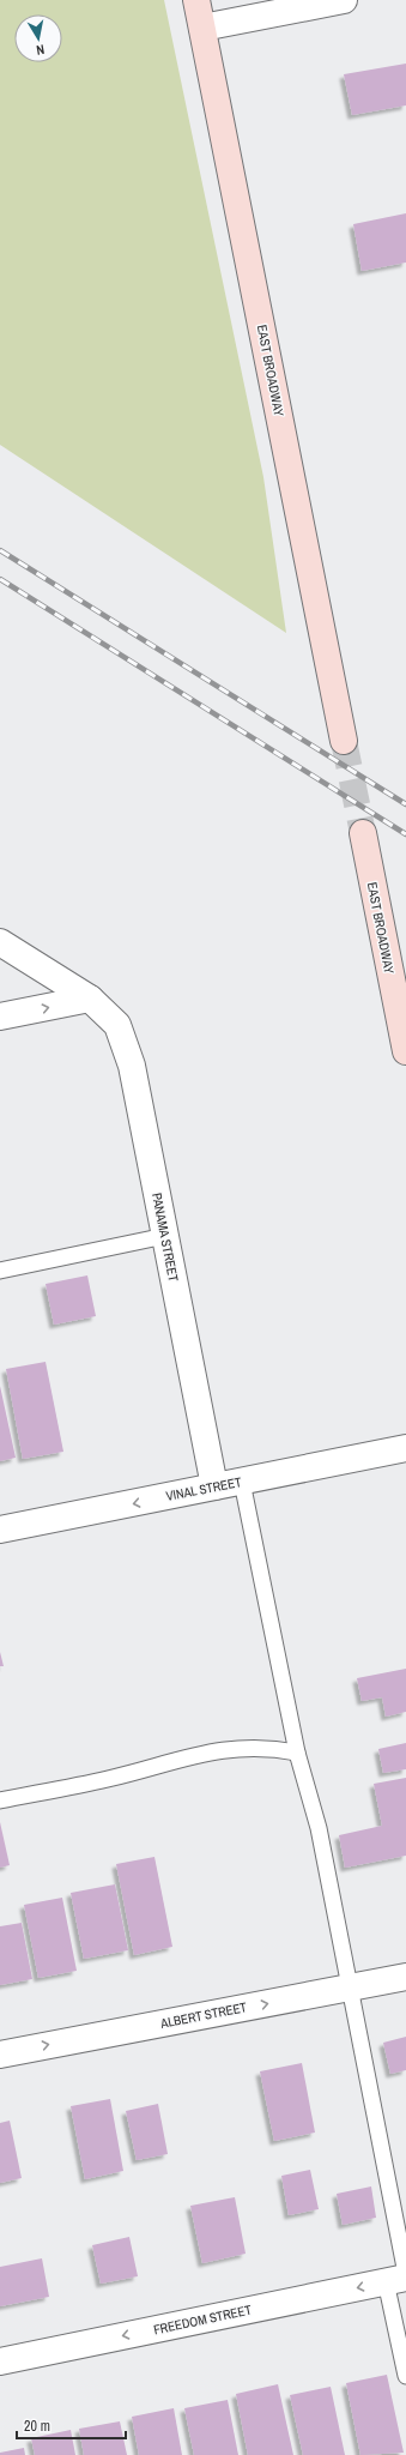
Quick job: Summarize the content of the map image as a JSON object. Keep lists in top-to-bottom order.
{
  "streets": {
    "street": [
      "EAST BROADWAY",
      "PANAMA STREET",
      "VINAL STREET",
      "ALBERT STREET",
      "FREEDOM STREET"
    ]
  },
  "crossings": [
    ["PANAMA STREET", "VINAL STREET"]
  ],
  "one_way": ["VINAL STREET", "ALBERT STREET", "FREEDOM STREET"],
  "scale_bar": "20 m",
  "north": "bottom"
}
